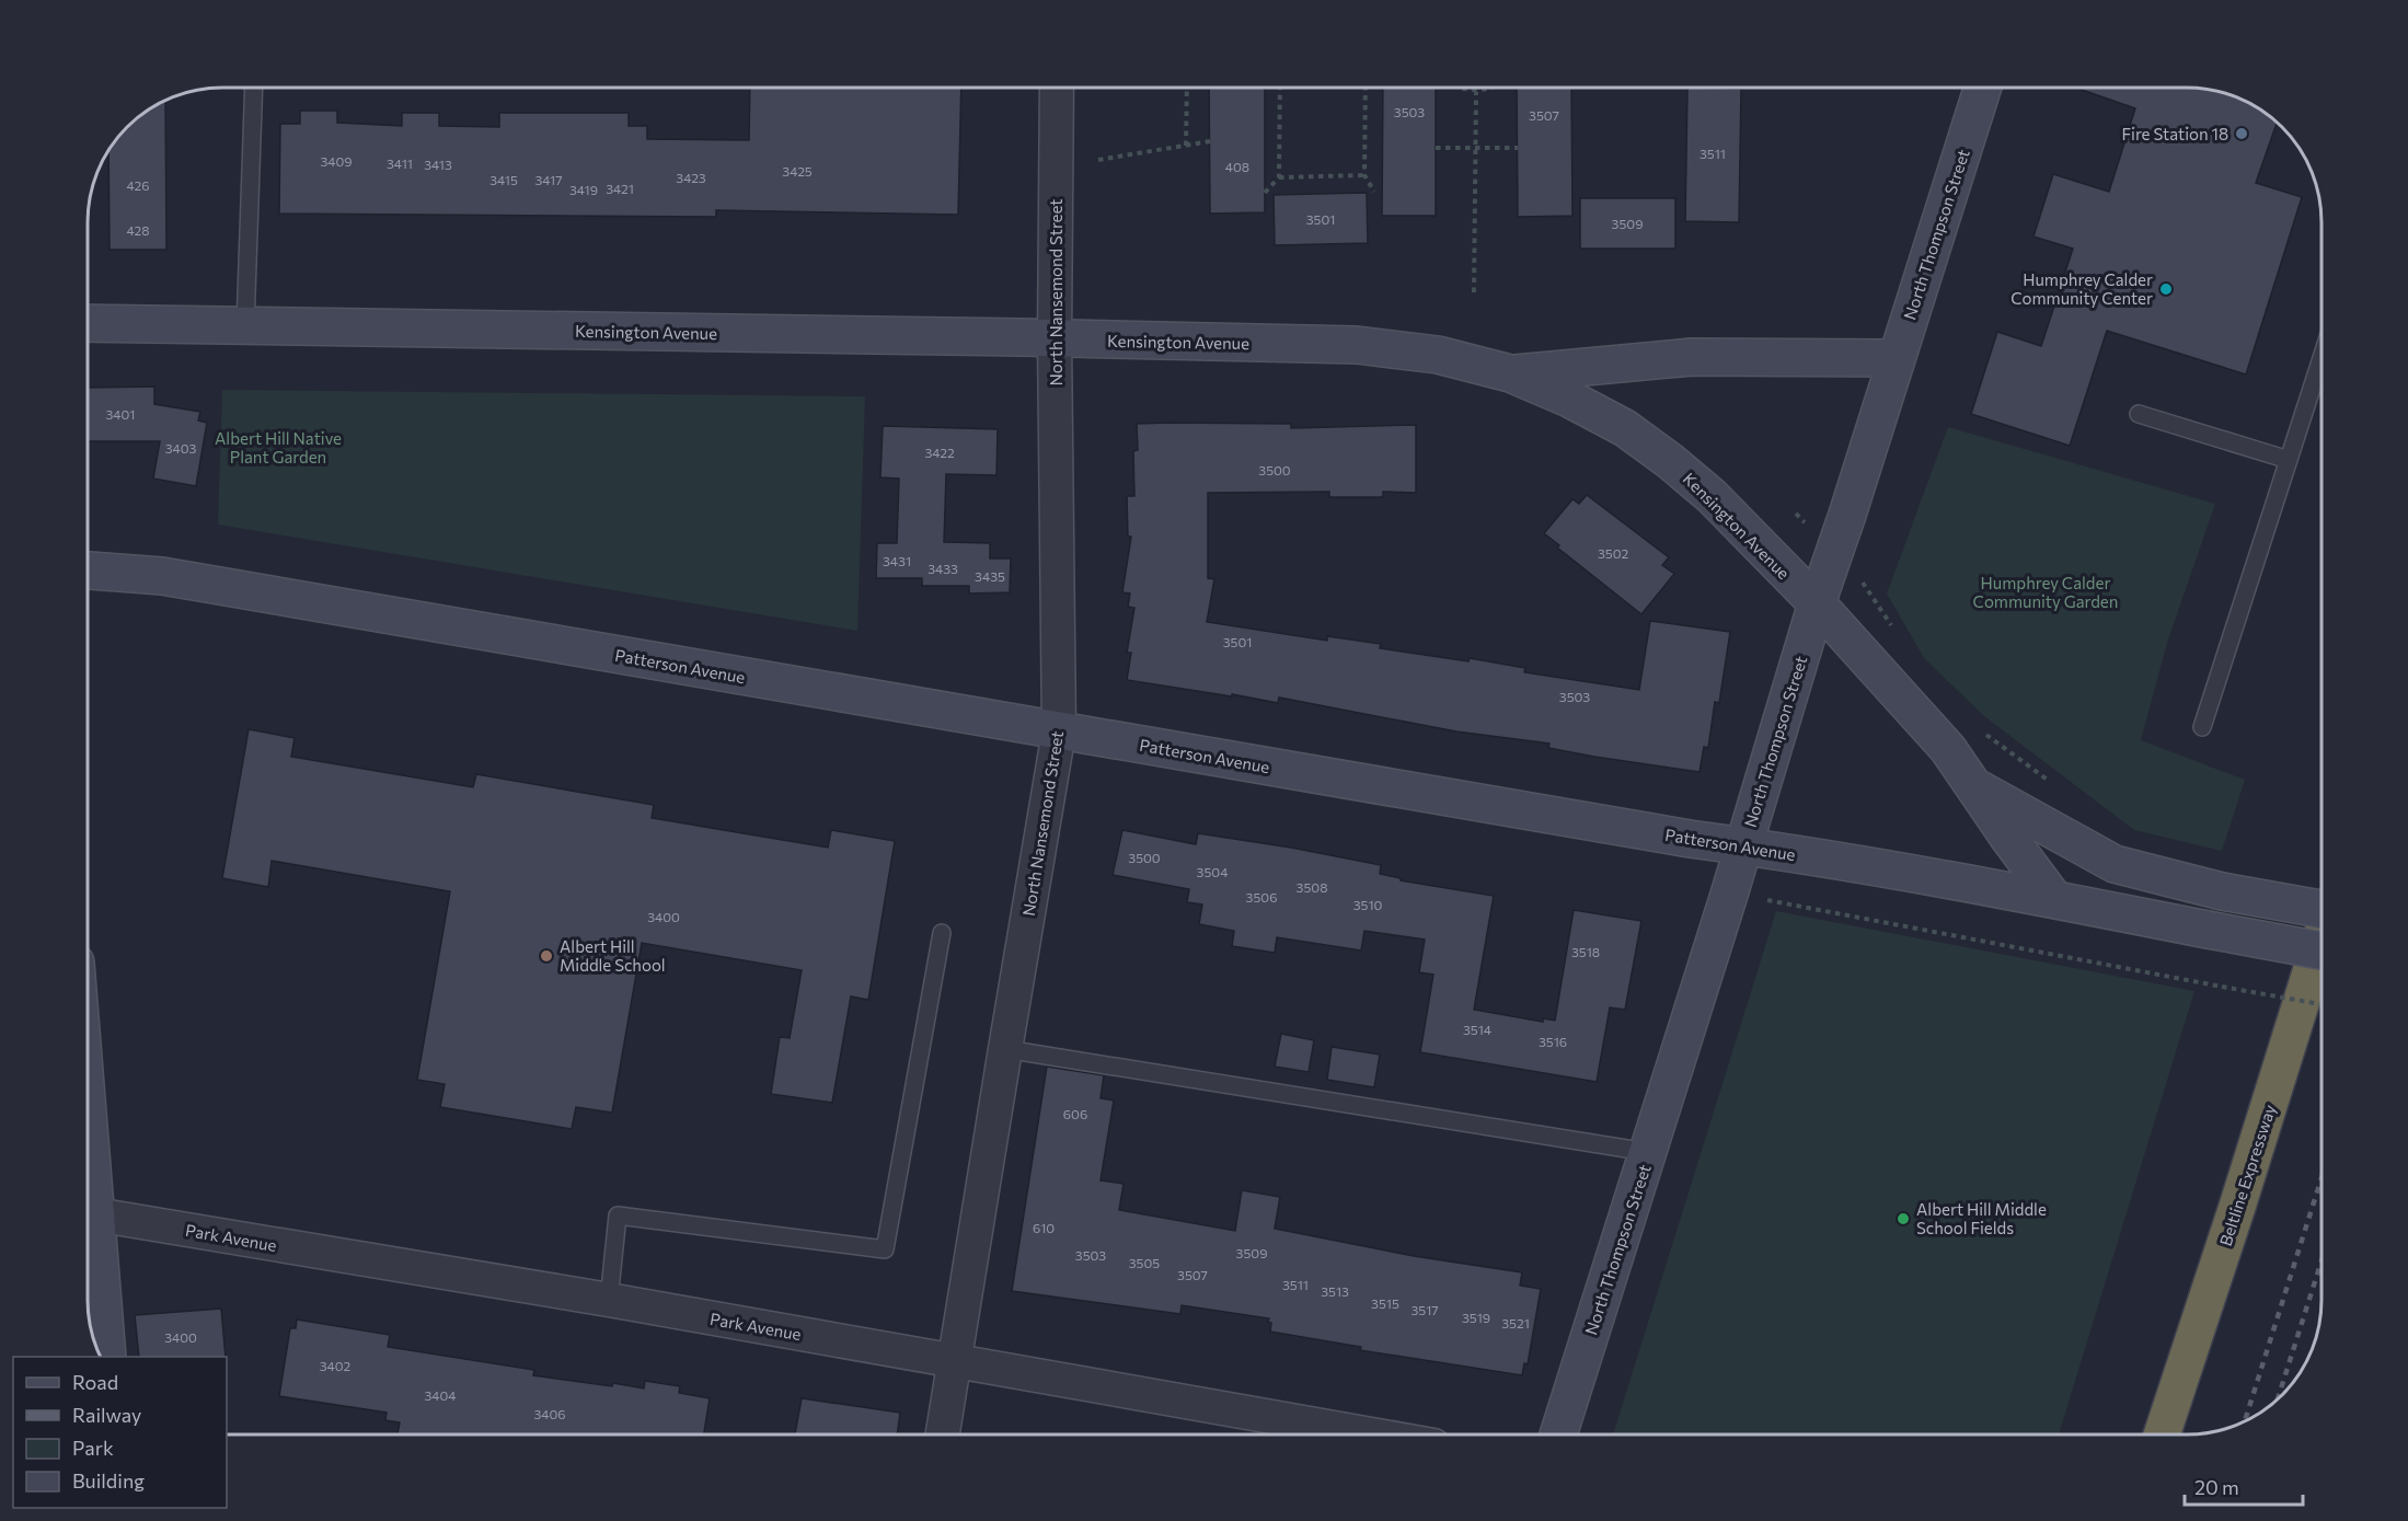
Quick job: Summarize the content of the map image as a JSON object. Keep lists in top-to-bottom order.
{
  "streets": {
    "highway": ["Beltline Expressway"],
    "main road": ["North Thompson Street", "Kensington Avenue", "Patterson Avenue"],
    "street": ["North Nansemond Street", "Park Avenue"]
  },
  "crossings": [
    ["North Thompson Street", "Kensington Avenue"],
    ["North Thompson Street", "Patterson Avenue"],
    ["North Nansemond Street", "Kensington Avenue"],
    ["North Nansemond Street", "Patterson Avenue"],
    ["North Nansemond Street", "Park Avenue"],
    ["Kensington Avenue", "Patterson Avenue"]
  ],
  "parks": ["Albert Hill Native Plant Garden", "Humphrey Calder Community Garden"],
  "places": [
    "Fire Station 18",
    "Humphrey Calder Community Center",
    "Albert Hill Middle School",
    "Albert Hill Middle School Fields"
  ],
  "house_numbers": [
    "3503",
    "3507",
    "3511",
    "3409",
    "3411",
    "3413",
    "408",
    "3425",
    "3423",
    "3415",
    "3417",
    "426",
    "3421",
    "3419",
    "3501",
    "3509",
    "428",
    "3401",
    "3403",
    "3422",
    "3500",
    "3502",
    "3431",
    "3433",
    "3435",
    "3501",
    "3503",
    "3500",
    "3504",
    "3508",
    "3506",
    "3510",
    "3400",
    "3518",
    "3514",
    "3516",
    "606",
    "610",
    "3509",
    "3503",
    "3505",
    "3507",
    "3511",
    "3513",
    "3515",
    "3517",
    "3519",
    "3521",
    "3400",
    "3402",
    "3404",
    "3406"
  ],
  "legend": [
    "Road",
    "Railway",
    "Park",
    "Building"
  ],
  "scale_bar": "20 m"
}
